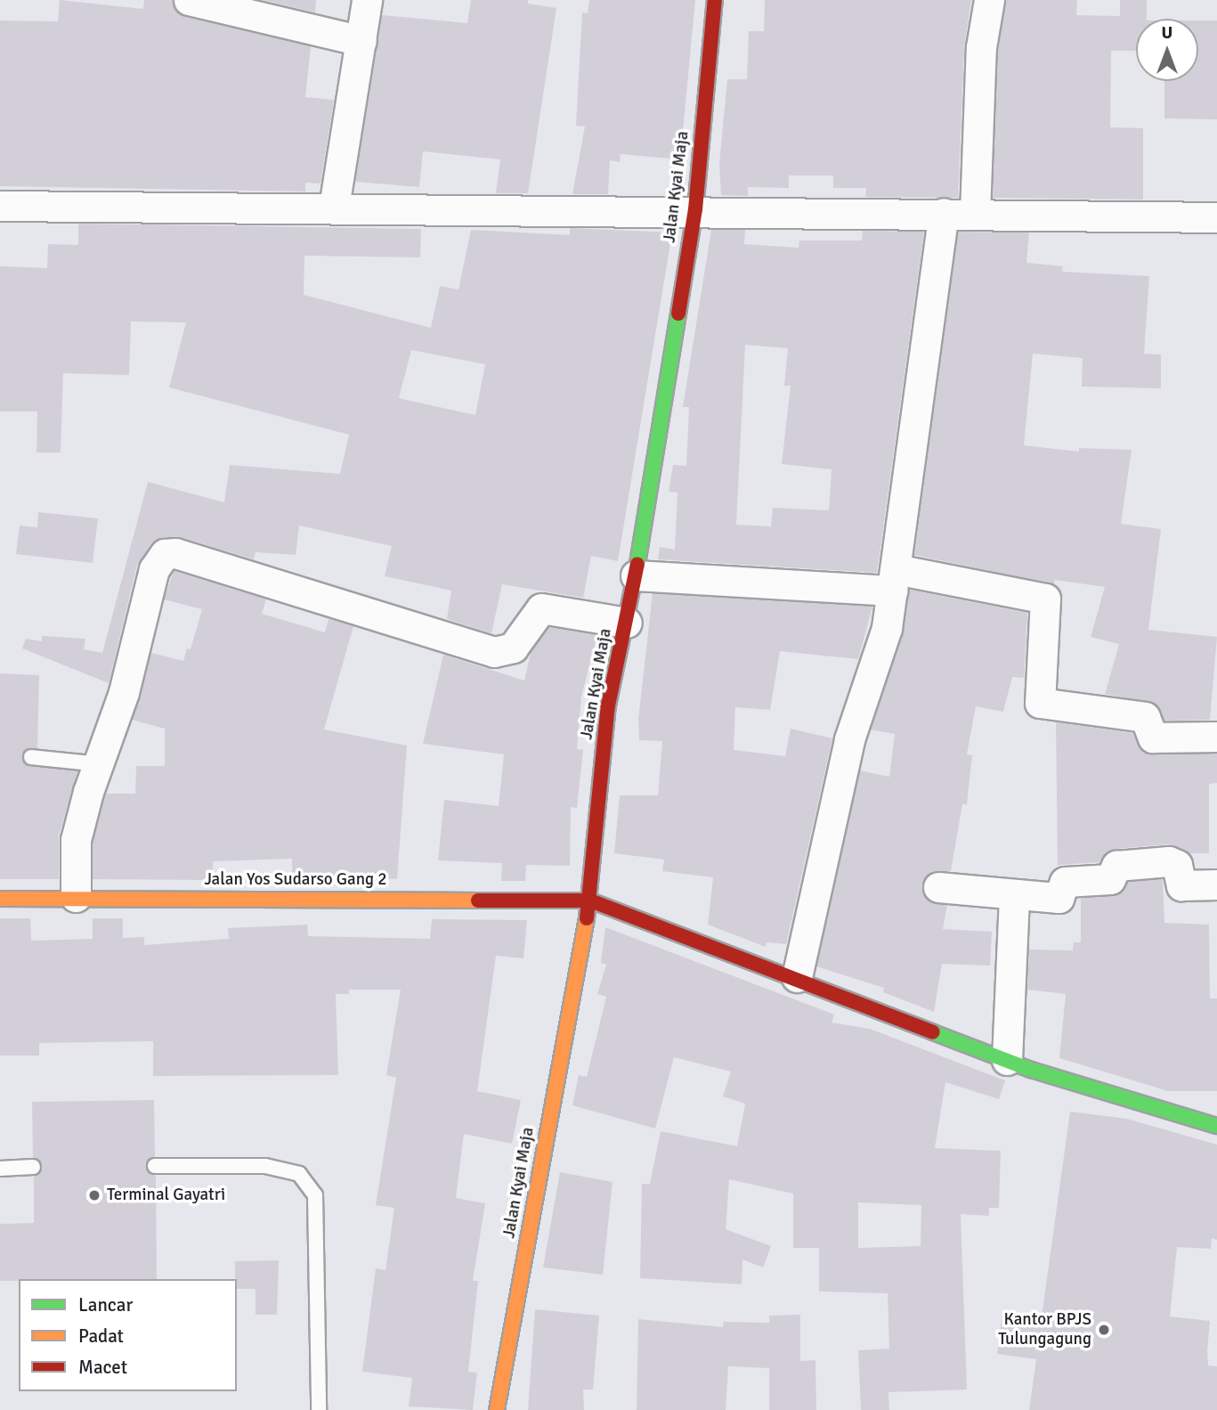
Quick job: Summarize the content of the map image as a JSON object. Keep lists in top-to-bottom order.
{
  "streets": {
    "street": ["Jalan Kyai Maja", "Jalan Yos Sudarso Gang 2"]
  },
  "crossings": [
    ["Jalan Kyai Maja", "Jalan Yos Sudarso Gang 2"]
  ],
  "places": ["Terminal Gayatri", "Kantor BPJS Tulungagung"],
  "legend": ["Lancar", "Padat", "Macet"],
  "north": "top"
}
